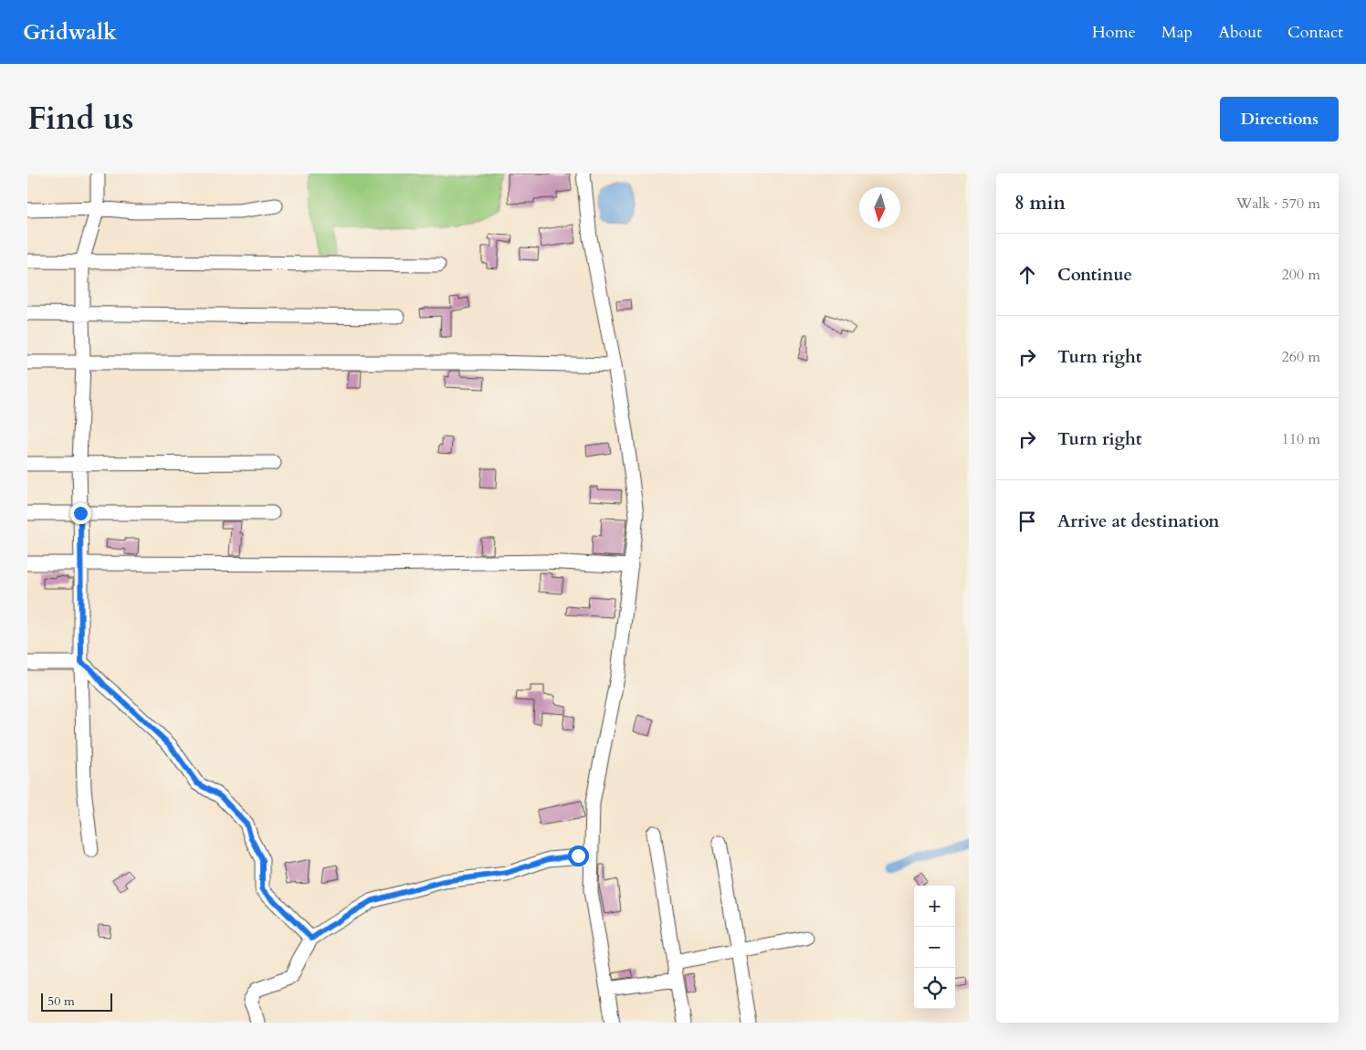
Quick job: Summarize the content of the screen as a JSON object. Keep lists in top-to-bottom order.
{
  "scale_bar": "50 m",
  "north": "bottom",
  "page": {
    "header": "Gridwalk",
    "nav": [
      "Home",
      "Map",
      "About",
      "Contact"
    ],
    "title": "Find us",
    "buttons": "Directions",
    "heading": ["8 min", "Walk · 570 m"],
    "list": [
      ["Continue", "200 m"],
      ["Turn right", "260 m"],
      ["Turn right", "110 m"],
      "Arrive at destination"
    ],
    "map_buttons": ["+", "−"],
    "scale": "50 m"
  }
}
